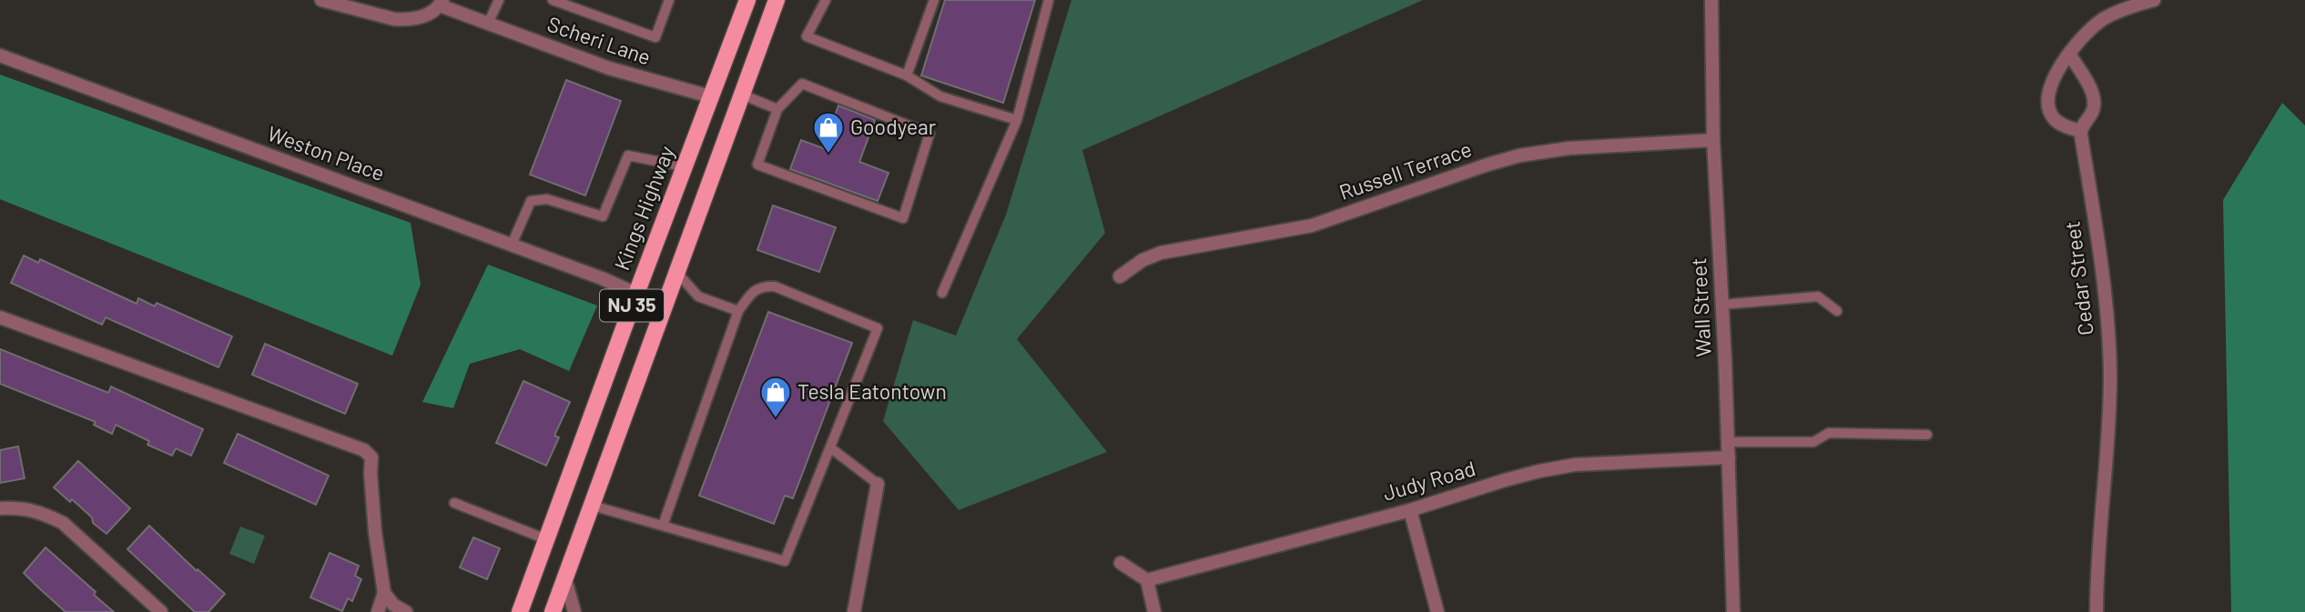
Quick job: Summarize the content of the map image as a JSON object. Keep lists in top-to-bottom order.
{
  "streets": {
    "main road": ["Kings Highway", "NJ 35"],
    "street": [
      "Scheri Lane",
      "Weston Place",
      "Russell Terrace",
      "Cedar Street",
      "Wall Street",
      "Judy Road"
    ]
  },
  "crossings": [
    ["Scheri Lane", "Kings Highway"],
    ["Weston Place", "Kings Highway"],
    ["Russell Terrace", "Wall Street"],
    ["Wall Street", "Judy Road"]
  ],
  "places": {
    "shop": ["Goodyear", "Tesla Eatontown"]
  }
}
